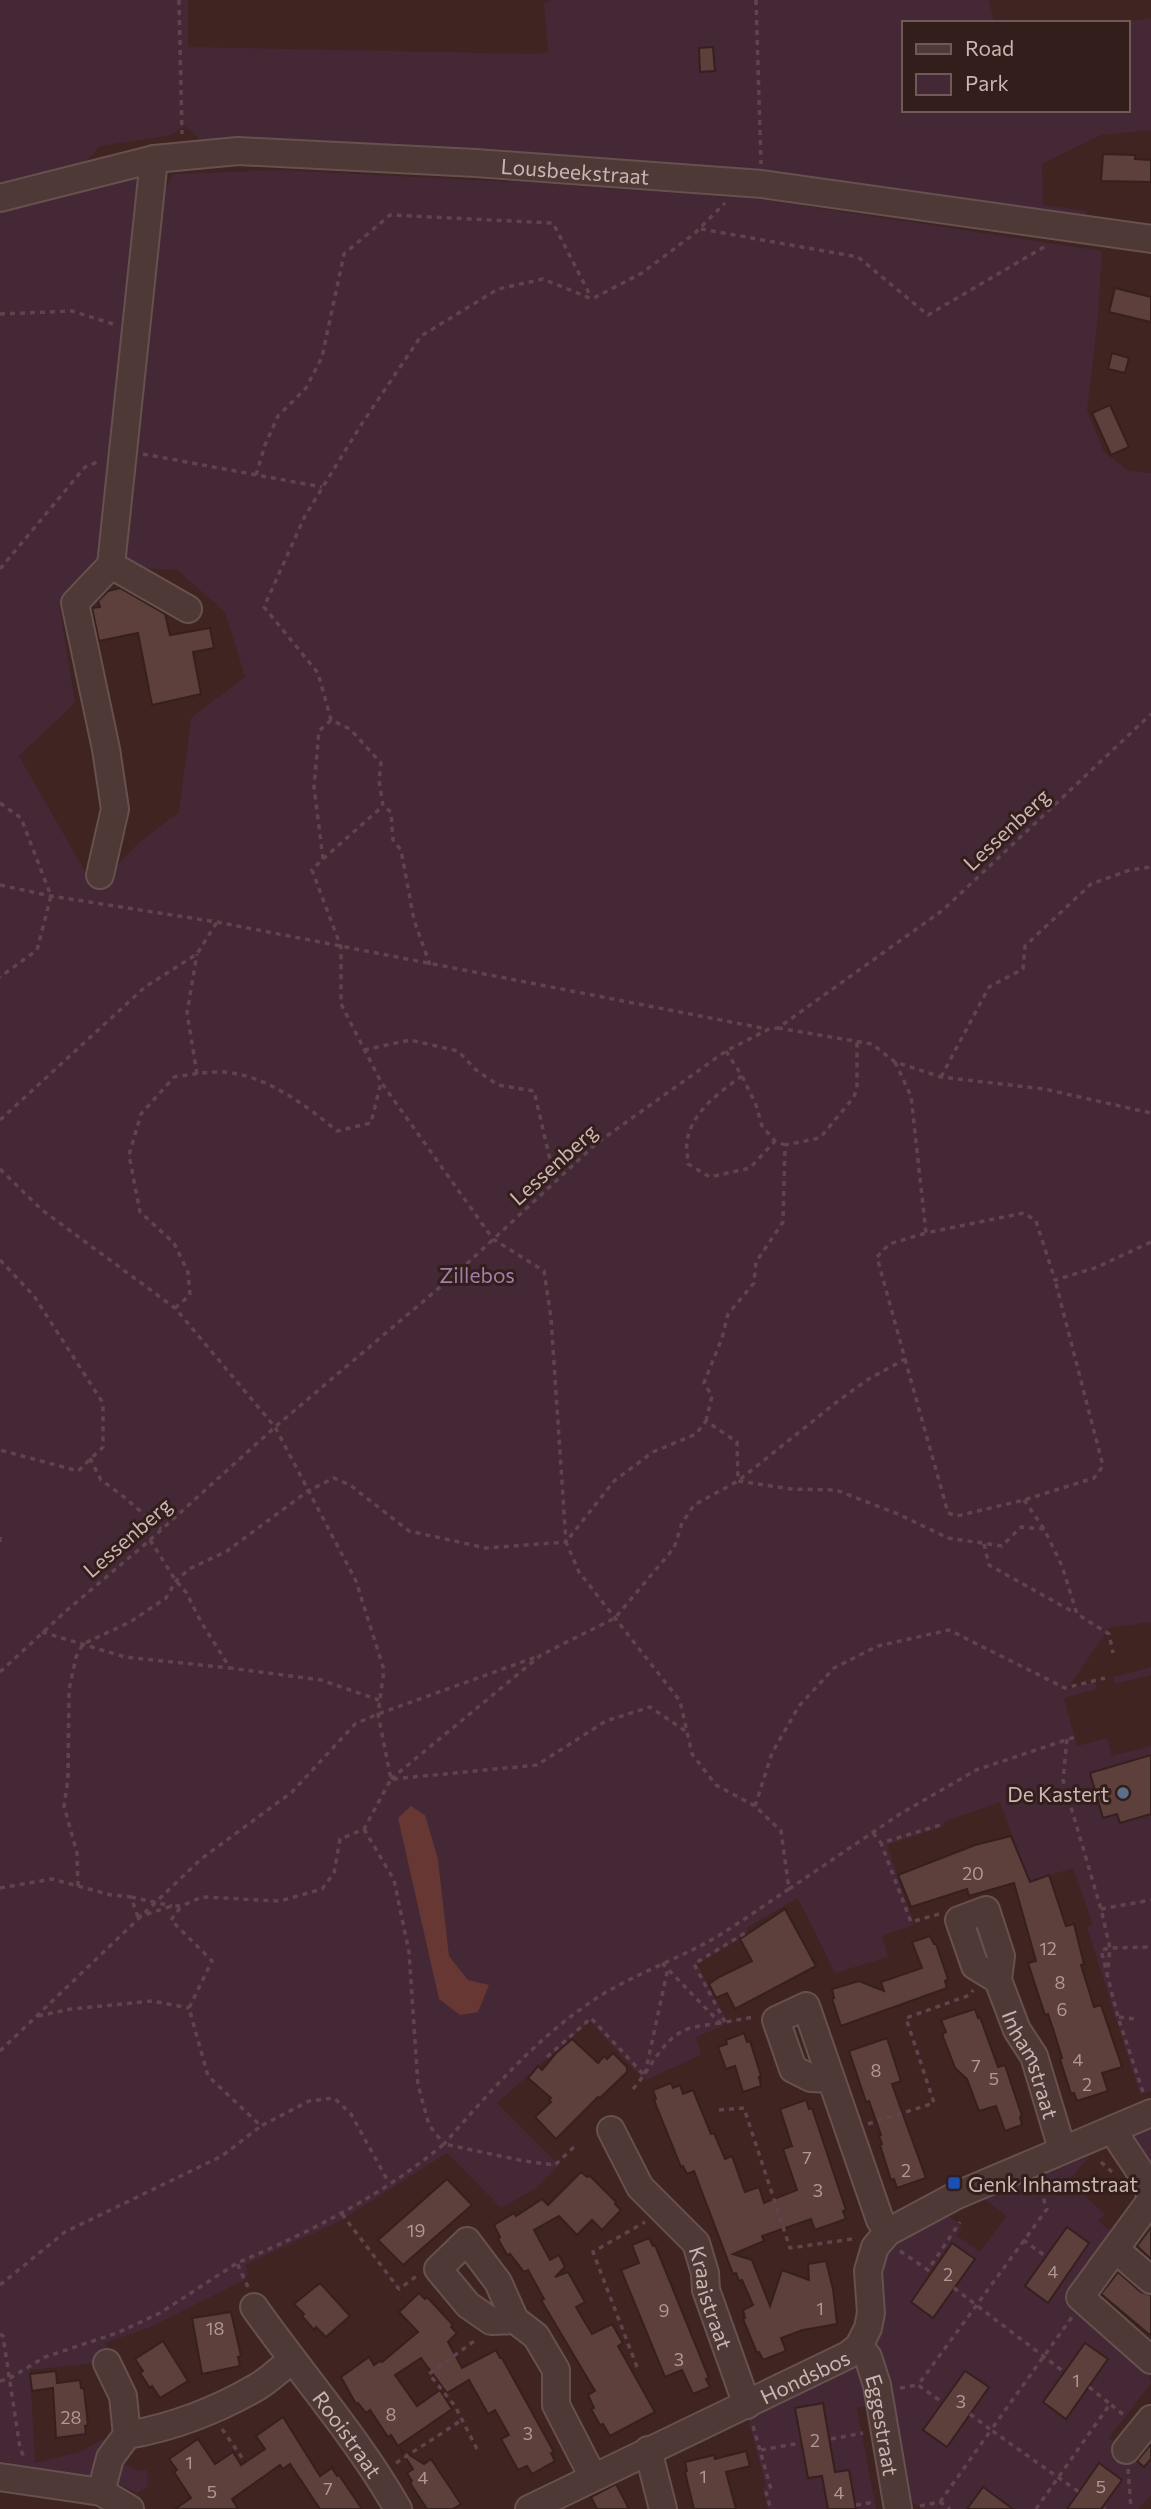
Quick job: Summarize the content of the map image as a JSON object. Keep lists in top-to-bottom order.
{
  "streets": {
    "street": [
      "Lousbeekstraat",
      "Inhamstraat",
      "Kraaistraat",
      "Hondsbos",
      "Eggestraat",
      "Rooistraat"
    ],
    "path": ["Lessenberg"]
  },
  "crossings": [
    ["Kraaistraat", "Hondsbos"],
    ["Hondsbos", "Eggestraat"]
  ],
  "parks": ["Zillebos"],
  "places": {
    "other": ["De Kastert"],
    "transit": ["Genk Inhamstraat"]
  },
  "house_numbers": [
    "20",
    "12",
    "8",
    "6",
    "4",
    "7",
    "8",
    "5",
    "2",
    "7",
    "2",
    "3",
    "19",
    "4",
    "2",
    "1",
    "9",
    "18",
    "3",
    "1",
    "3",
    "8",
    "28",
    "3",
    "2",
    "1",
    "1",
    "4",
    "5",
    "7",
    "5",
    "4"
  ],
  "legend": ["Road", "Park"]
}
